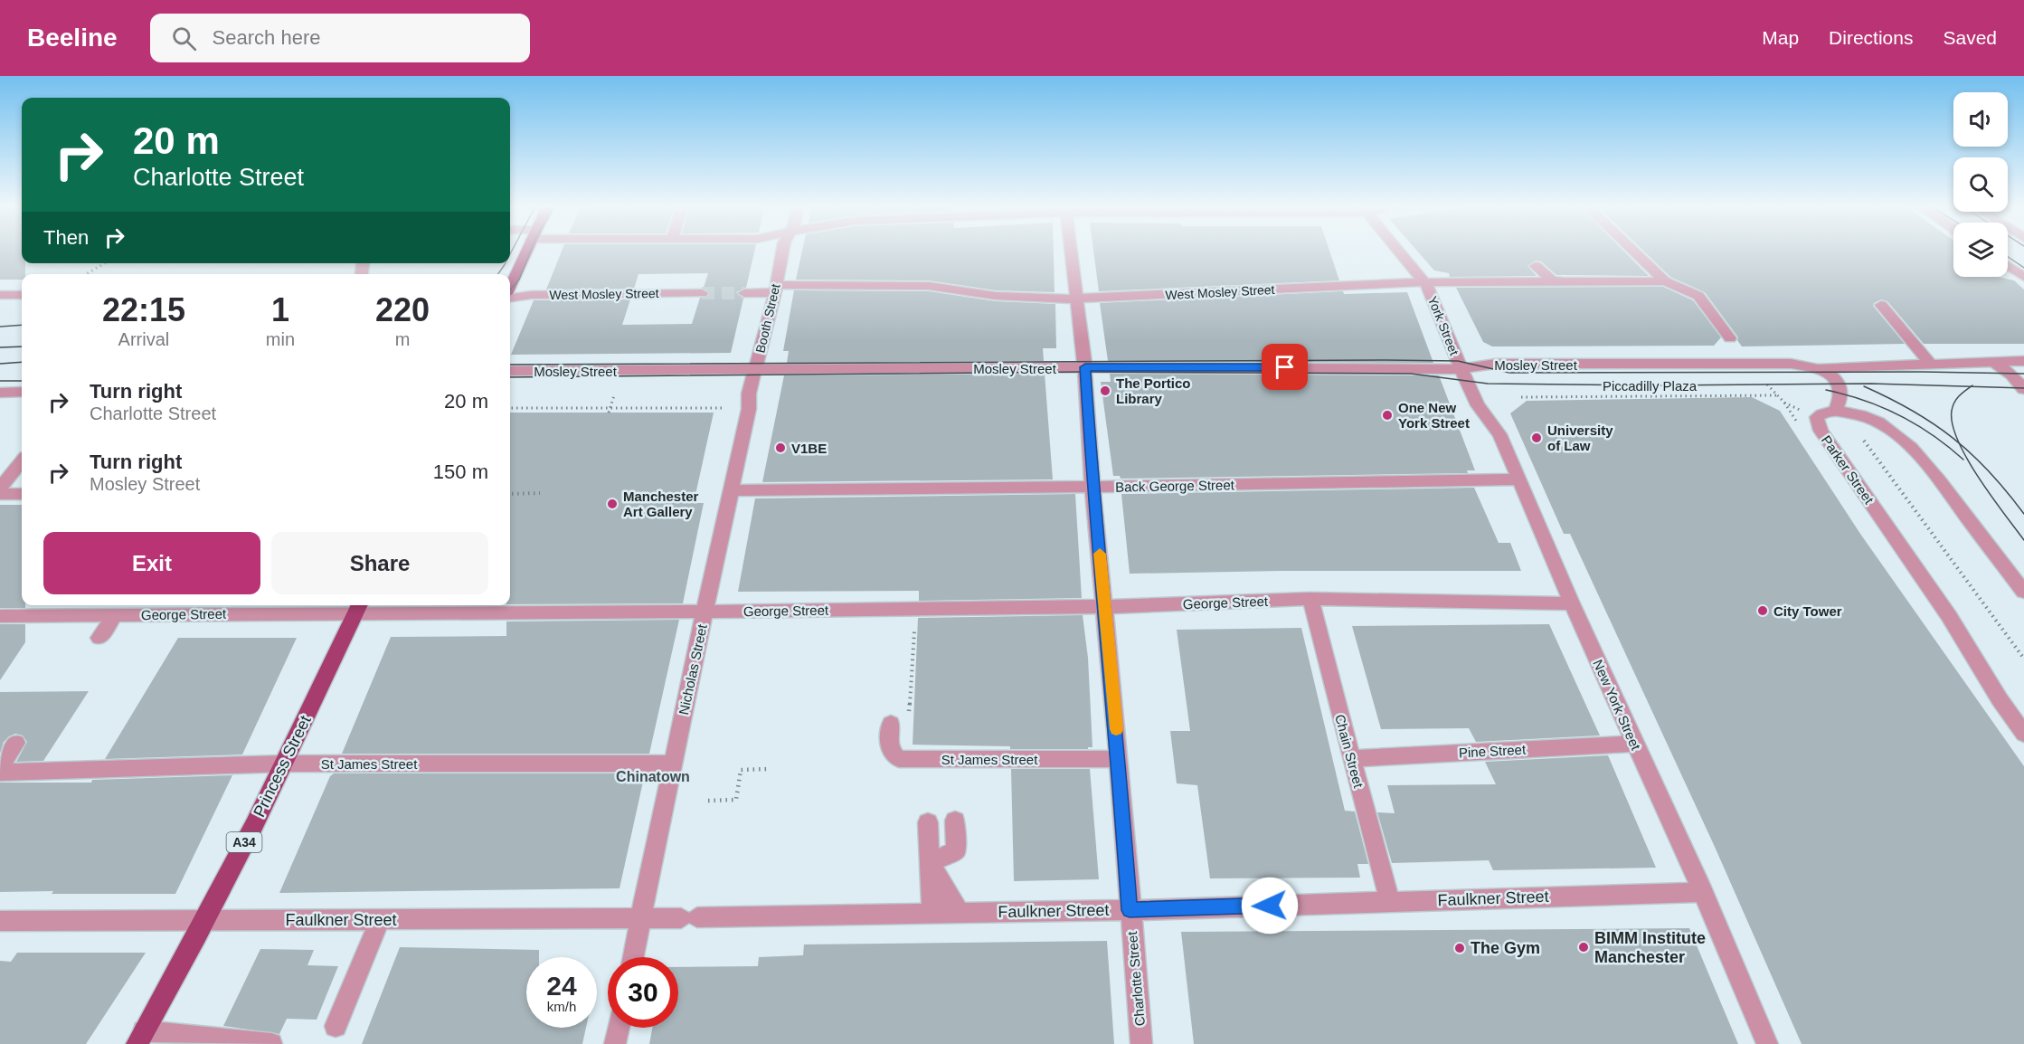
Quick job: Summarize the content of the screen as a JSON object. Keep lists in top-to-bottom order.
{
  "streets": {
    "main road": ["Princess Street", "A34"],
    "street": [
      "West Mosley Street",
      "Booth Street",
      "York Street",
      "Mosley Street",
      "Parker Street",
      "Back George Street",
      "George Street",
      "Nicholas Street",
      "New York Street",
      "Chain Street",
      "Pine Street",
      "St James Street",
      "Faulkner Street",
      "Charlotte Street"
    ],
    "path": ["Piccadilly Plaza"]
  },
  "crossings": [
    ["West Mosley Street", "Booth Street"],
    ["West Mosley Street", "York Street"],
    ["West Mosley Street", "Charlotte Street"],
    ["Booth Street", "Mosley Street"],
    ["Booth Street", "Nicholas Street"],
    ["York Street", "Mosley Street"],
    ["York Street", "New York Street"],
    ["Mosley Street", "Parker Street"],
    ["Mosley Street", "Nicholas Street"],
    ["Mosley Street", "New York Street"],
    ["Mosley Street", "Charlotte Street"],
    ["Back George Street", "Nicholas Street"],
    ["Back George Street", "New York Street"],
    ["Back George Street", "Charlotte Street"],
    ["George Street", "Nicholas Street"],
    ["George Street", "New York Street"],
    ["George Street", "Chain Street"],
    ["George Street", "Princess Street"],
    ["George Street", "Charlotte Street"],
    ["Nicholas Street", "St James Street"],
    ["Nicholas Street", "Faulkner Street"],
    ["New York Street", "Pine Street"],
    ["New York Street", "Faulkner Street"],
    ["Chain Street", "Pine Street"],
    ["Chain Street", "Faulkner Street"],
    ["St James Street", "Princess Street"],
    ["St James Street", "Charlotte Street"],
    ["Princess Street", "Faulkner Street"],
    ["Faulkner Street", "Charlotte Street"]
  ],
  "districts": ["Chinatown"],
  "places": [
    "The Portico Library",
    "One New York Street",
    "University of Law",
    "V1BE",
    "Manchester Art Gallery",
    "City Tower",
    "BIMM Institute Manchester",
    "The Gym"
  ],
  "page": {
    "header": "Beeline",
    "search": "Search here",
    "nav": ["Map", "Directions", "Saved"],
    "turn": ["20 m", "Charlotte Street"],
    "then": "Then",
    "eta": [
      "22:15",
      "Arrival",
      "1",
      "min",
      "220",
      "m"
    ],
    "list": [
      {
        "name": "Turn right",
        "note": "Charlotte Street",
        "value": "20 m"
      },
      {
        "name": "Turn right",
        "note": "Mosley Street",
        "value": "150 m"
      }
    ],
    "buttons": ["Exit", "Share"],
    "speed": "24 km/h",
    "limit": "30"
  }
}
